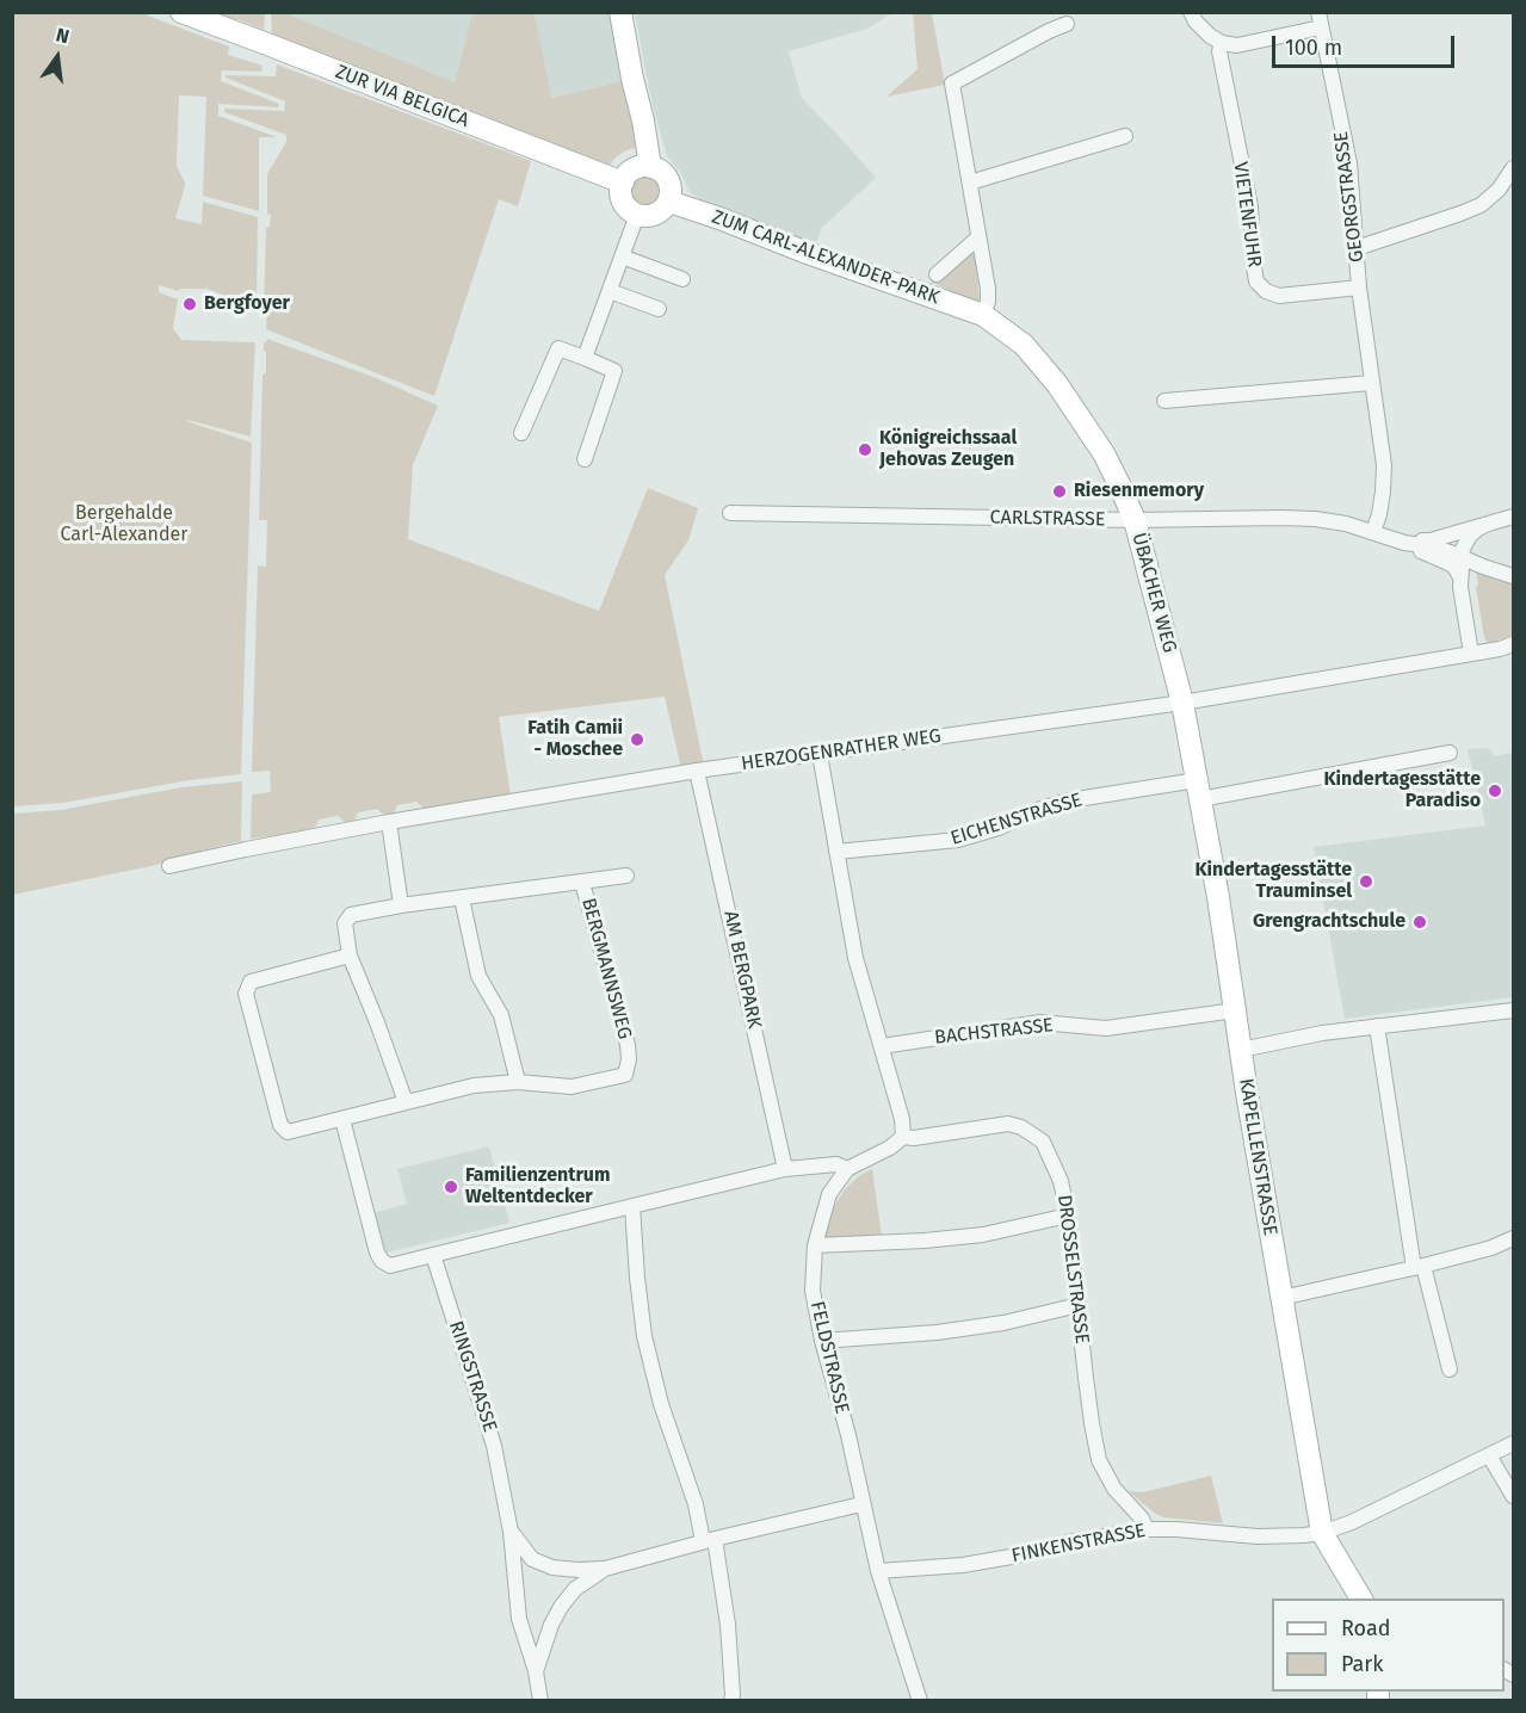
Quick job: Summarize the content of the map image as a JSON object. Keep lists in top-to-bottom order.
{
  "streets": {
    "street": [
      "ZUR VIA BELGICA",
      "GEORGSTRASSE",
      "VIETENFUHR",
      "ZUM CARL-ALEXANDER-PARK",
      "CARLSTRASSE",
      "ÜBACHER WEG",
      "HERZOGENRATHER WEG",
      "EICHENSTRASSE",
      "BERGMANNSWEG",
      "AM BERGPARK",
      "BACHSTRASSE",
      "KAPELLENSTRASSE",
      "DROSSELSTRASSE",
      "FELDSTRASSE",
      "RINGSTRASSE",
      "FINKENSTRASSE"
    ]
  },
  "crossings": [
    ["ZUR VIA BELGICA", "ZUM CARL-ALEXANDER-PARK"],
    ["GEORGSTRASSE", "VIETENFUHR"],
    ["GEORGSTRASSE", "CARLSTRASSE"],
    ["ZUM CARL-ALEXANDER-PARK", "ÜBACHER WEG"],
    ["CARLSTRASSE", "ÜBACHER WEG"],
    ["ÜBACHER WEG", "HERZOGENRATHER WEG"],
    ["ÜBACHER WEG", "KAPELLENSTRASSE"],
    ["HERZOGENRATHER WEG", "AM BERGPARK"],
    ["HERZOGENRATHER WEG", "KAPELLENSTRASSE"],
    ["EICHENSTRASSE", "KAPELLENSTRASSE"],
    ["BACHSTRASSE", "KAPELLENSTRASSE"],
    ["KAPELLENSTRASSE", "FINKENSTRASSE"],
    ["DROSSELSTRASSE", "FINKENSTRASSE"],
    ["FELDSTRASSE", "FINKENSTRASSE"]
  ],
  "parks": ["Bergehalde Carl-Alexander"],
  "places": [
    "Bergfoyer",
    "Königreichssaal Jehovas Zeugen",
    "Riesenmemory",
    "Fatih Camii - Moschee",
    "Kindertagesstätte Paradiso",
    "Kindertagesstätte Trauminsel",
    "Grengrachtschule",
    "Familienzentrum Weltentdecker"
  ],
  "legend": ["Road", "Park"],
  "scale_bar": "100 m",
  "north": "top"
}
